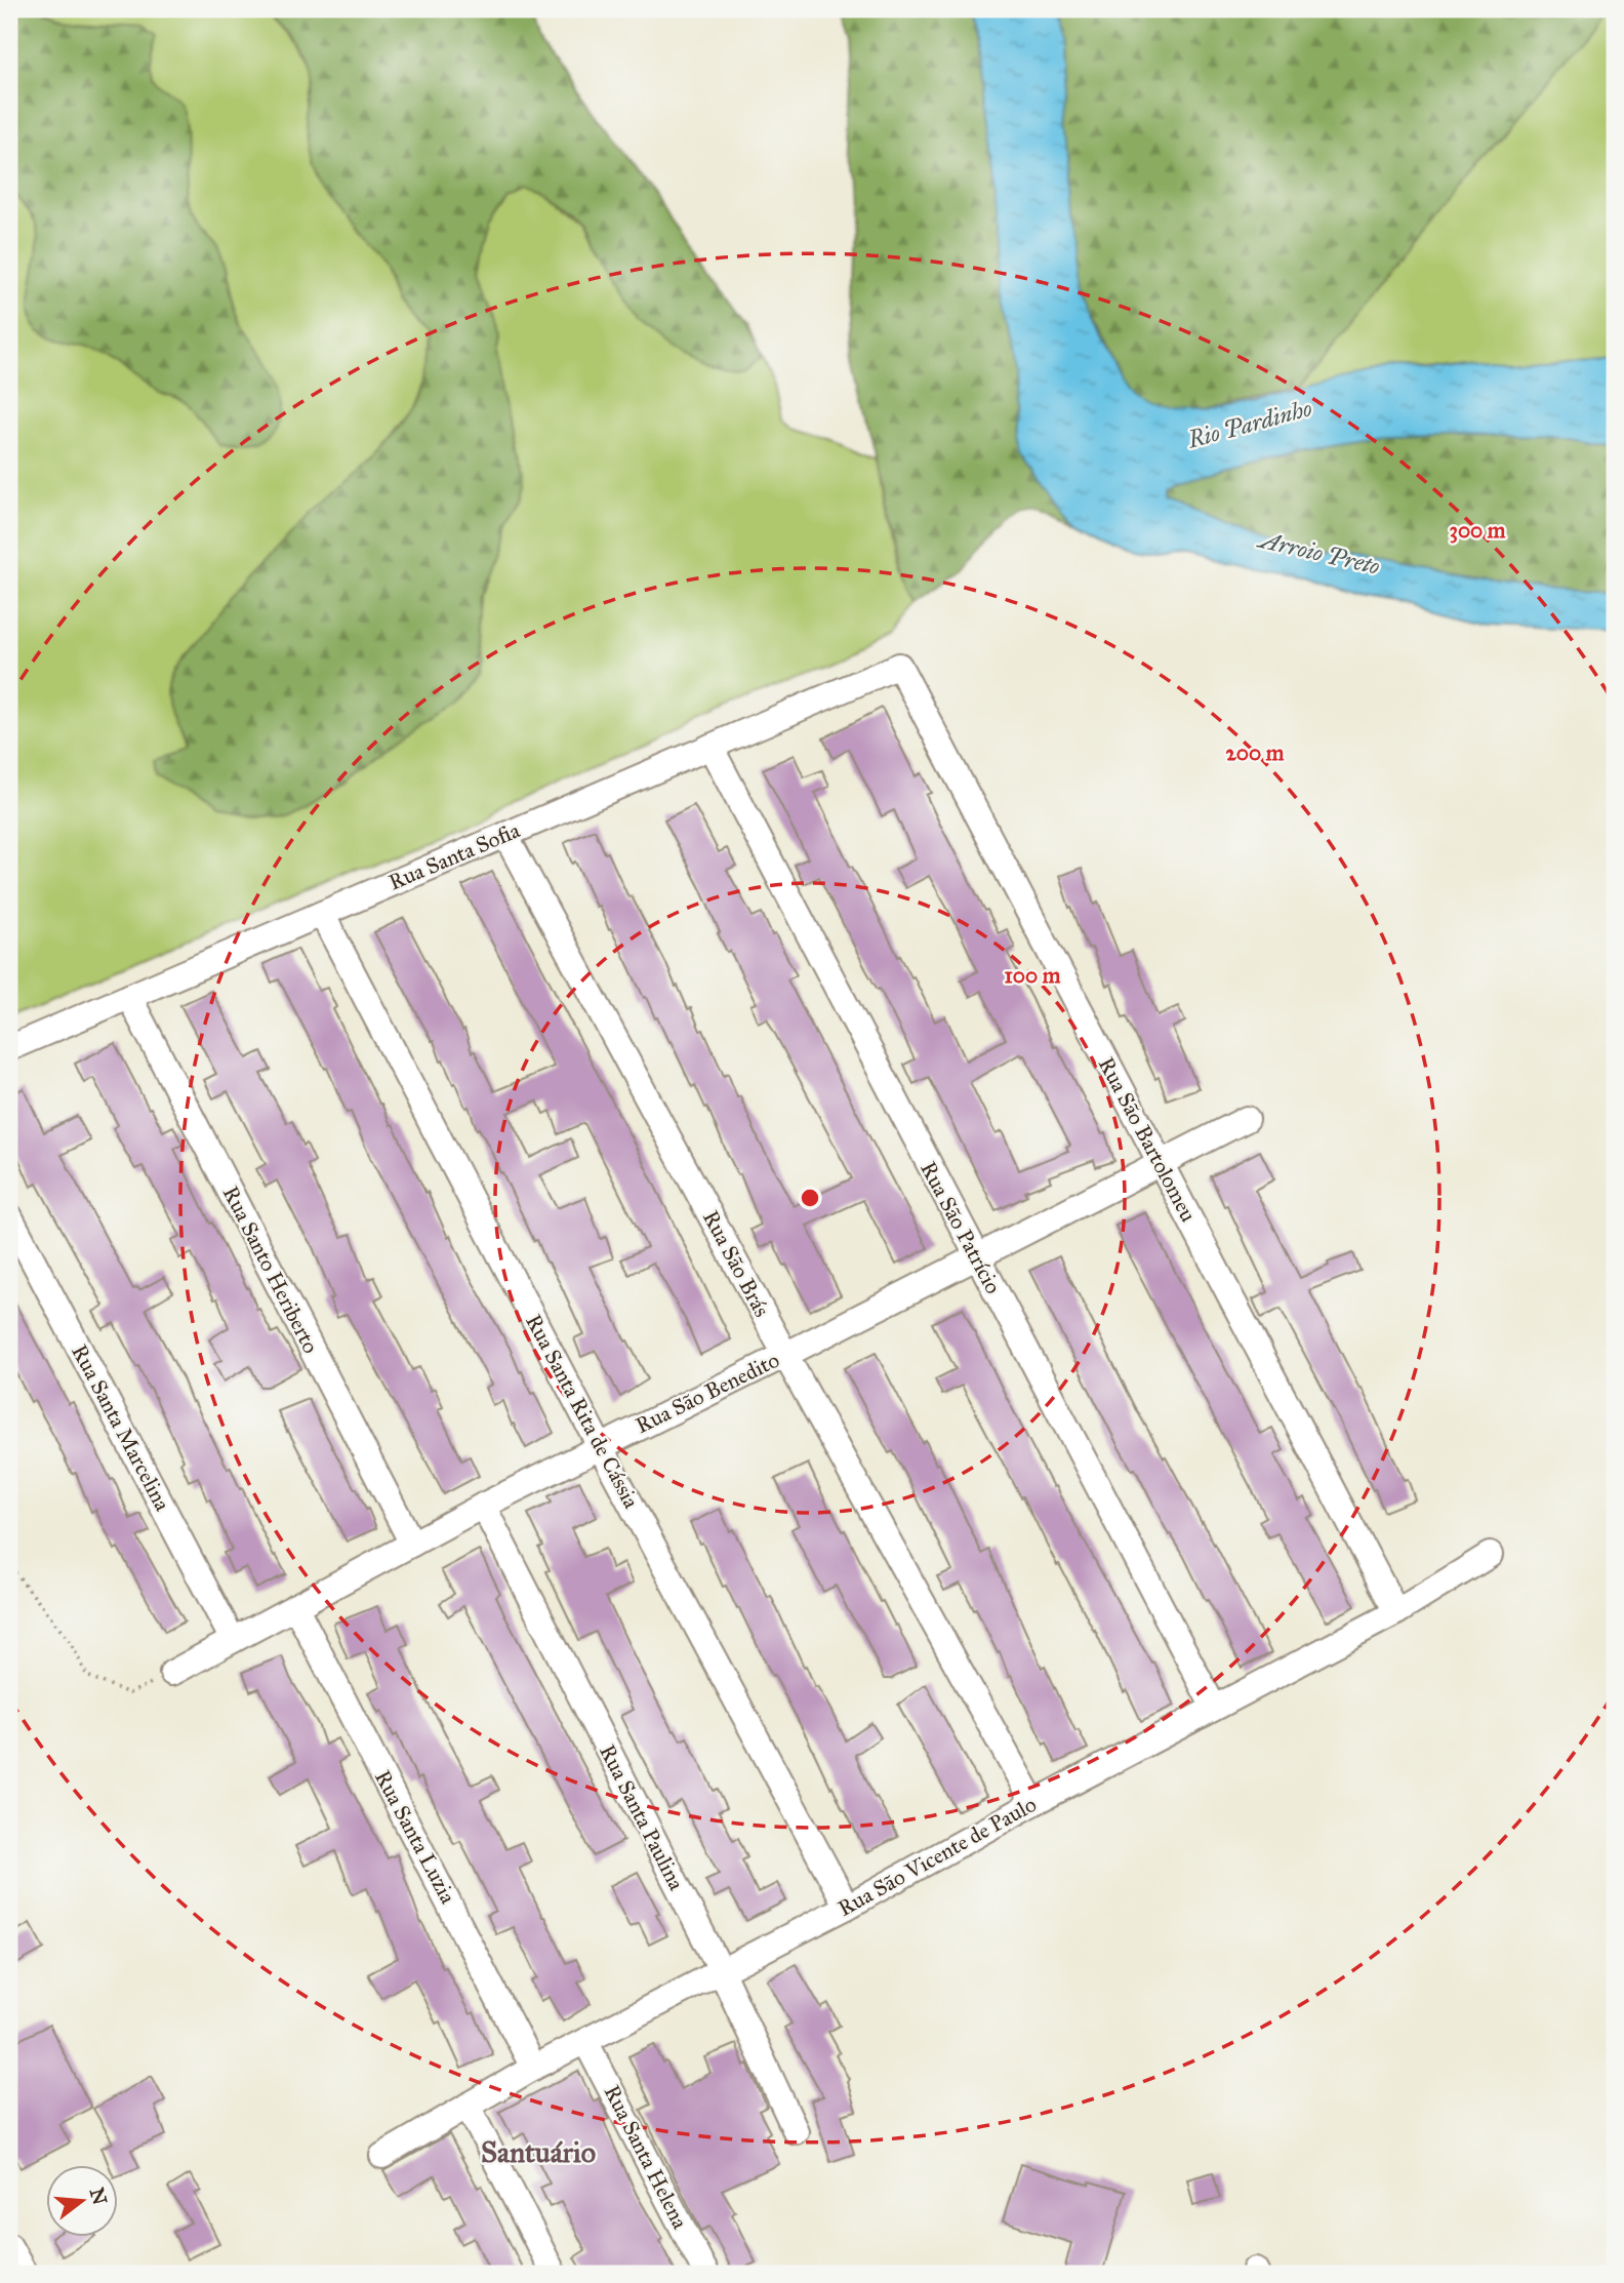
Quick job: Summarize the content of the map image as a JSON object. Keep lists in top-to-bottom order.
{
  "streets": {
    "street": [
      "Rua Santa Sofia",
      "Rua São Bartolomeu",
      "Rua São Patrício",
      "Rua São Brás",
      "Rua Santo Heriberto",
      "Rua São Benedito",
      "Rua Santa Rita de Cássia",
      "Rua Santa Marcelina",
      "Rua Santa Paulina",
      "Rua Santa Luzia",
      "Rua São Vicente de Paulo",
      "Rua Santa Helena"
    ]
  },
  "crossings": [
    ["Rua Santa Sofia", "Rua São Bartolomeu"],
    ["Rua Santa Sofia", "Rua São Patrício"],
    ["Rua Santa Sofia", "Rua São Brás"],
    ["Rua Santa Sofia", "Rua Santo Heriberto"],
    ["Rua Santa Sofia", "Rua Santa Rita de Cássia"],
    ["Rua São Bartolomeu", "Rua São Benedito"],
    ["Rua São Bartolomeu", "Rua São Vicente de Paulo"],
    ["Rua São Patrício", "Rua São Benedito"],
    ["Rua São Patrício", "Rua São Vicente de Paulo"],
    ["Rua São Brás", "Rua São Benedito"],
    ["Rua São Brás", "Rua São Vicente de Paulo"],
    ["Rua Santo Heriberto", "Rua São Benedito"],
    ["Rua São Benedito", "Rua Santa Rita de Cássia"],
    ["Rua São Benedito", "Rua Santa Marcelina"],
    ["Rua São Benedito", "Rua Santa Paulina"],
    ["Rua São Benedito", "Rua Santa Luzia"],
    ["Rua Santa Rita de Cássia", "Rua São Vicente de Paulo"],
    ["Rua Santa Paulina", "Rua São Vicente de Paulo"],
    ["Rua Santa Luzia", "Rua São Vicente de Paulo"],
    ["Rua São Vicente de Paulo", "Rua Santa Helena"]
  ],
  "districts": ["Santuário"],
  "water": ["Rio Pardinho", "Arroio Preto"],
  "north": "right",
  "rings": ["300 m", "200 m", "100 m"]
}
